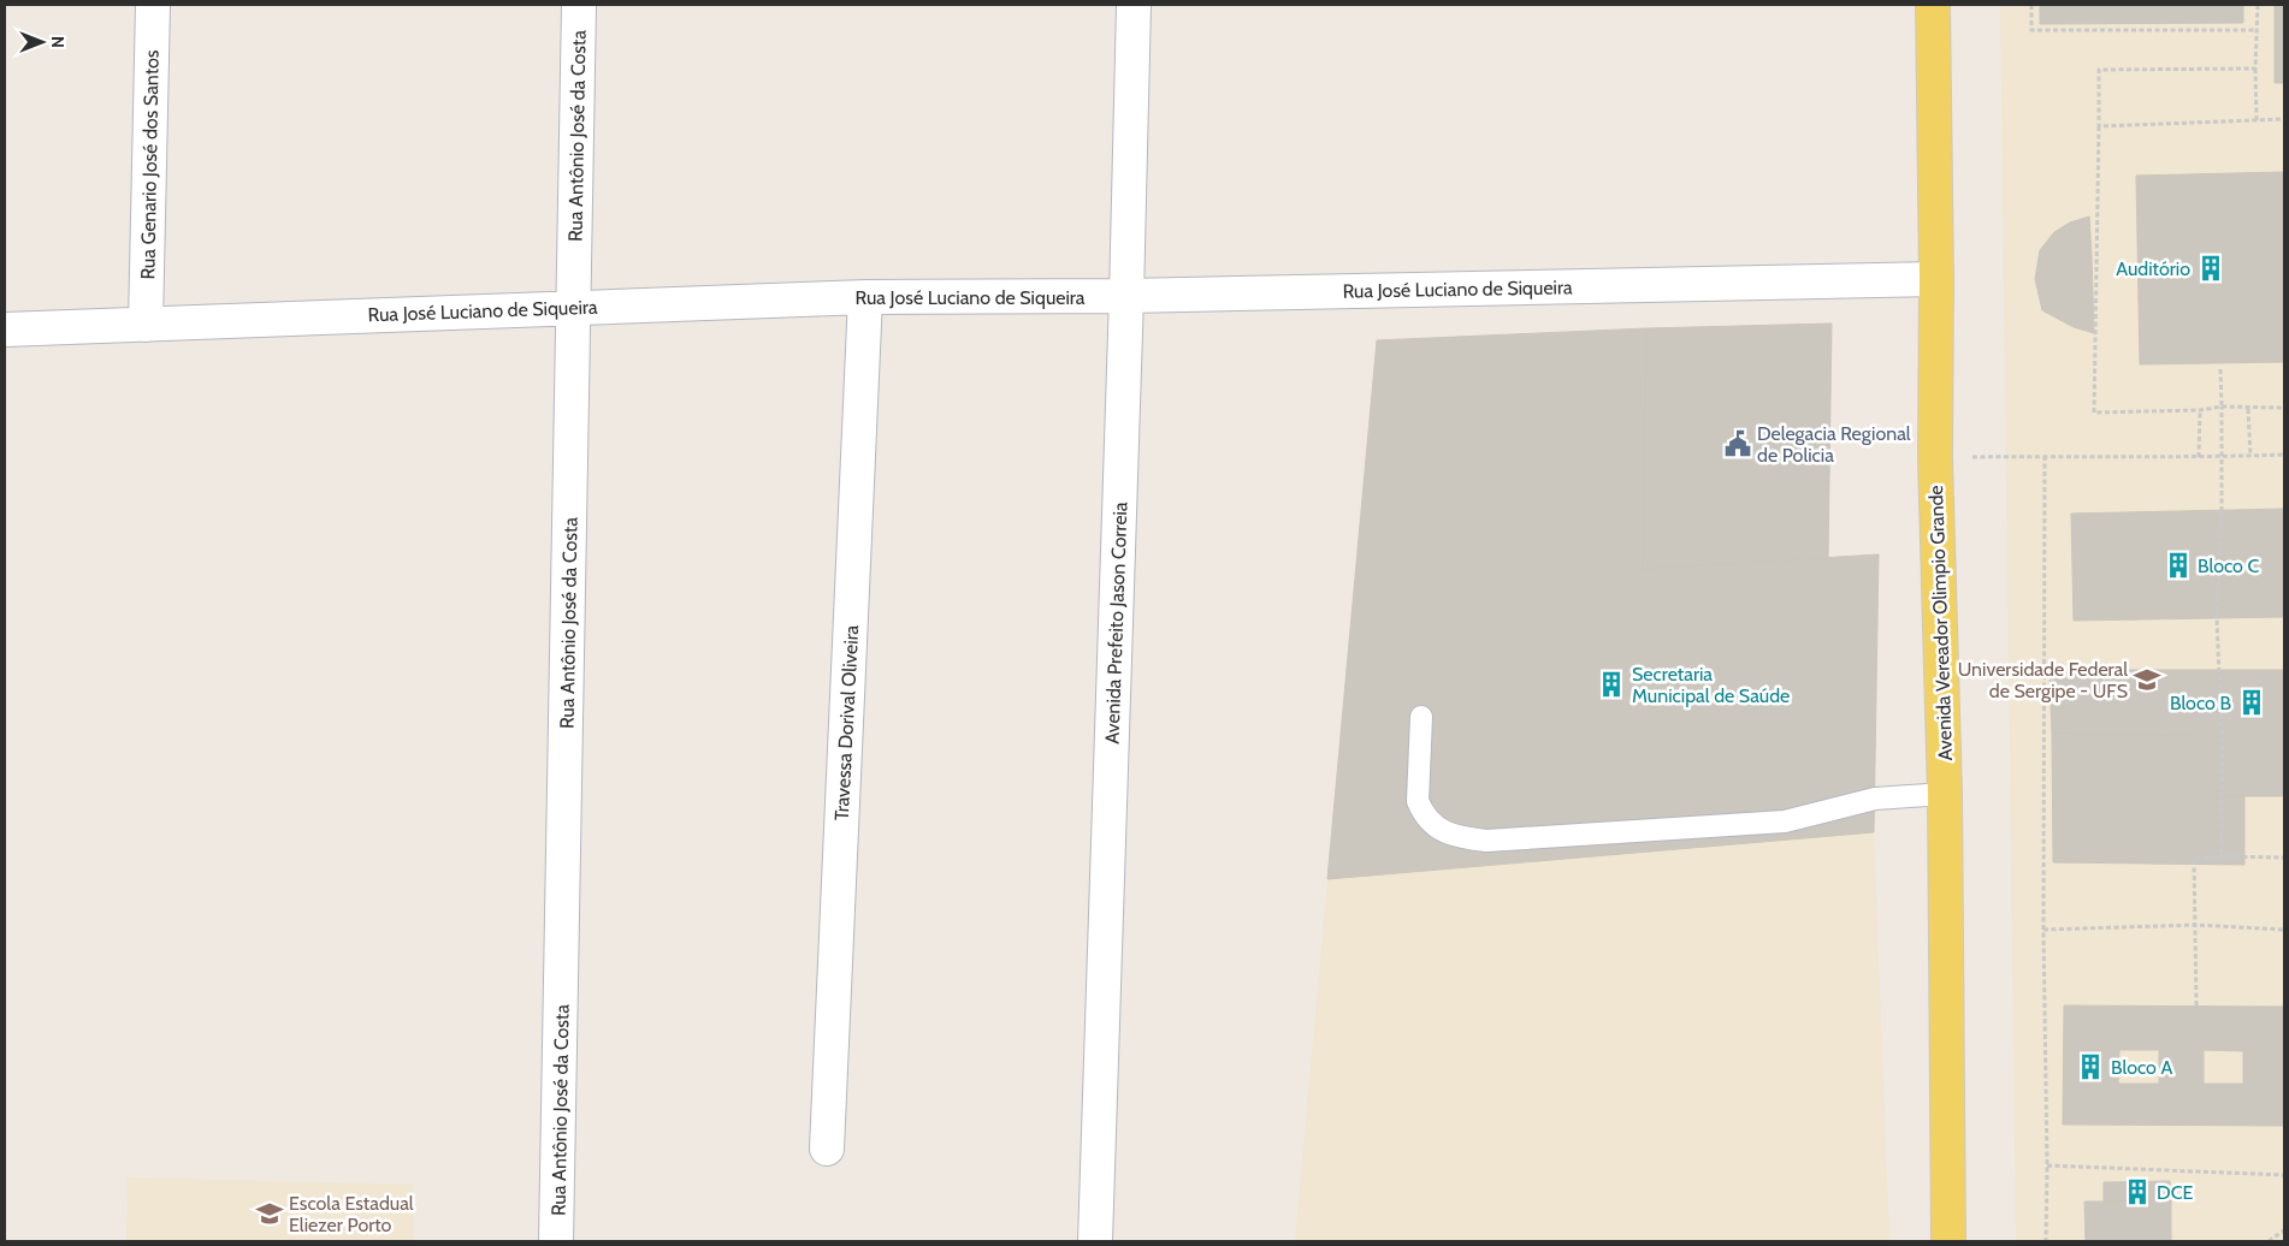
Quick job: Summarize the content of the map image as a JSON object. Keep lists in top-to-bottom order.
{
  "streets": {
    "main road": ["Avenida Vereador Olimpio Grande"],
    "street": [
      "Rua Antônio José da Costa",
      "Rua Genario José dos Santos",
      "Rua José Luciano de Siqueira",
      "Avenida Prefeito Jason Correia",
      "Travessa Dorival Oliveira"
    ]
  },
  "crossings": [
    ["Rua Antônio José da Costa", "Rua José Luciano de Siqueira"],
    ["Rua Genario José dos Santos", "Rua José Luciano de Siqueira"],
    ["Rua José Luciano de Siqueira", "Avenida Prefeito Jason Correia"],
    ["Rua José Luciano de Siqueira", "Avenida Vereador Olimpio Grande"],
    ["Rua José Luciano de Siqueira", "Travessa Dorival Oliveira"]
  ],
  "places": {
    "building": [
      "Auditório",
      "Bloco C",
      "Secretaria Municipal de Saúde",
      "Bloco B",
      "Bloco A",
      "DCE"
    ],
    "public building": ["Delegacia Regional de Policia"],
    "school or university": ["Universidade Federal de Sergipe - UFS", "Escola Estadual Eliezer Porto"]
  },
  "north": "right"
}
